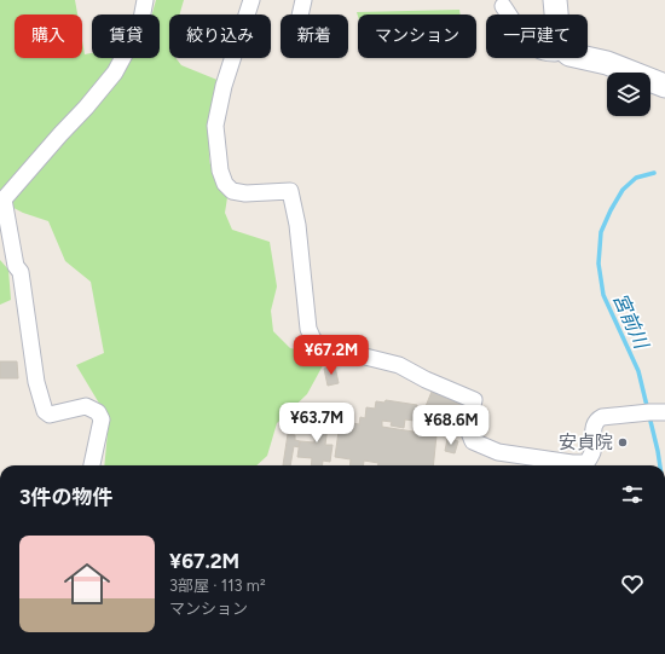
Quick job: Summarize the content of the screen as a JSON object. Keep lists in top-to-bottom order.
{
  "water": ["宮前川"],
  "places": ["安貞院"],
  "page": {
    "chip": [
      "購入",
      "賃貸",
      "絞り込み",
      "新着",
      "マンション",
      "一戸建て"
    ],
    "price": ["¥67.2M", "¥63.7M", "¥68.6M"],
    "heading": "3件の物件",
    "list": [
      {
        "name": "¥67.2M",
        "note": "3部屋 · 113 m² · マンション"
      }
    ]
  }
}
